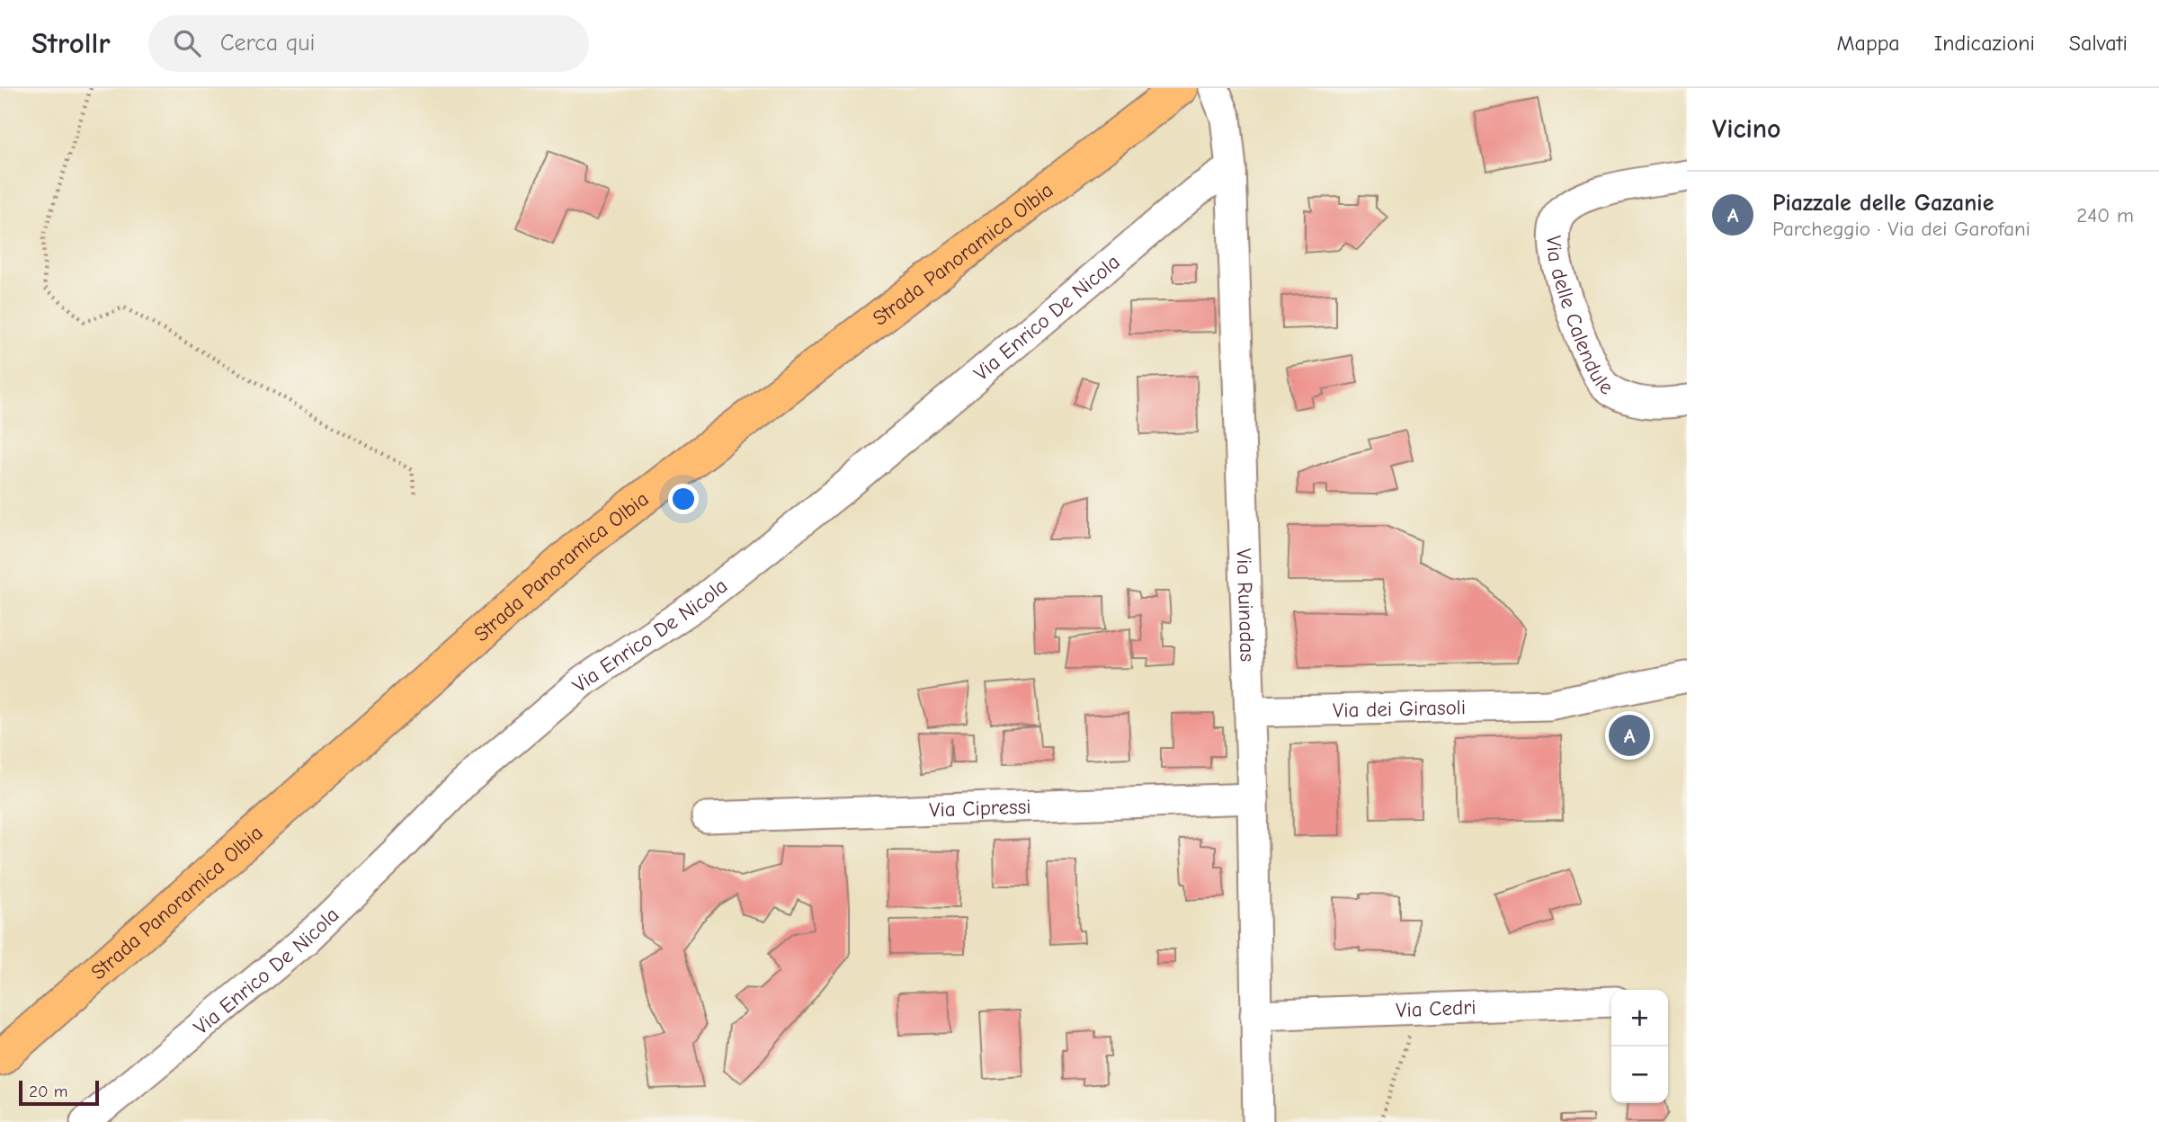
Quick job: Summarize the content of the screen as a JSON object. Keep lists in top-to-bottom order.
{
  "streets": {
    "highway": ["Strada Panoramica Olbia"],
    "street": [
      "Via delle Calendule",
      "Via Enrico De Nicola",
      "Via Ruinadas",
      "Via dei Girasoli",
      "Via Cipressi",
      "Via Cedri"
    ]
  },
  "crossings": [
    ["Via Enrico De Nicola", "Via Ruinadas"],
    ["Via Ruinadas", "Via dei Girasoli"],
    ["Via Ruinadas", "Via Cipressi"],
    ["Via Ruinadas", "Via Cedri"]
  ],
  "scale_bar": "20 m",
  "page": {
    "header": "Strollr",
    "search": "Cerca qui",
    "nav": ["Mappa", "Indicazioni", "Salvati"],
    "heading": "Vicino",
    "list": [
      {
        "mark": "A",
        "name": "Piazzale delle Gazanie",
        "note": "Parcheggio · Via dei Garofani",
        "value": "240 m"
      }
    ],
    "pins": "A",
    "map_buttons": ["+", "−"],
    "scale": "20 m"
  }
}
